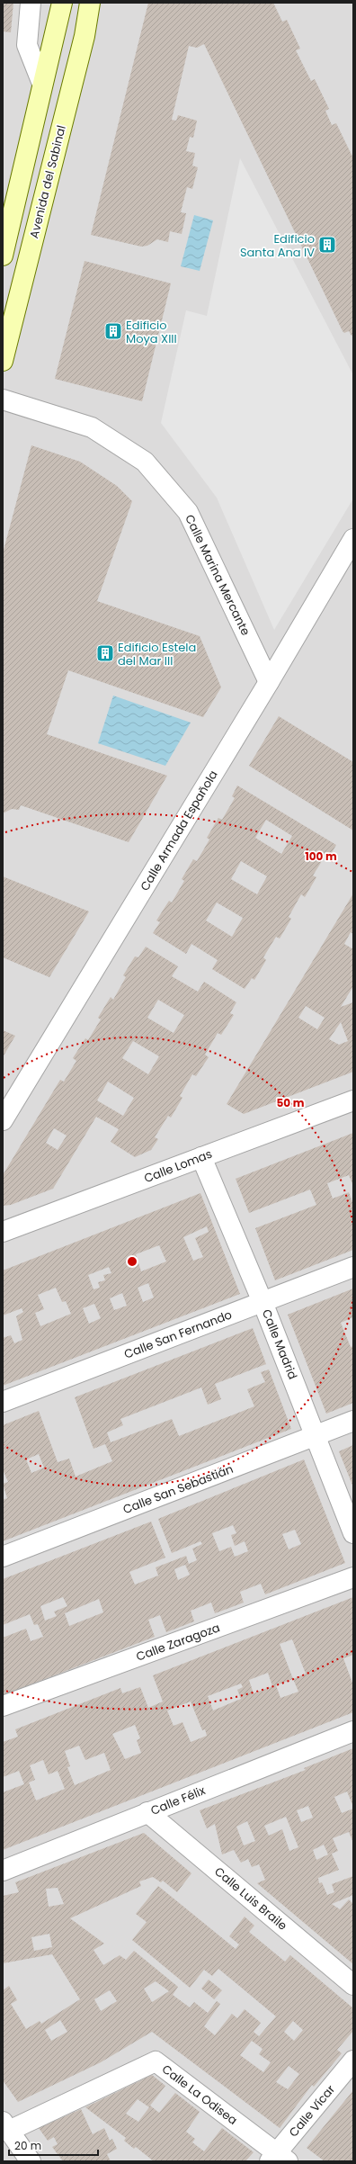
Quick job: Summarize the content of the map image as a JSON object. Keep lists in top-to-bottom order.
{
  "streets": {
    "main road": ["Avenida del Sabinal"],
    "street": [
      "Calle Marina Mercante",
      "Calle Armada Española",
      "Calle Lomas",
      "Calle San Fernando",
      "Calle Madrid",
      "Calle San Sebastián",
      "Calle Zaragoza",
      "Calle Félix",
      "Calle Luis Braile",
      "Calle La Odisea",
      "Calle Vícar"
    ]
  },
  "crossings": [
    ["Calle Marina Mercante", "Calle Armada Española"],
    ["Calle Lomas", "Calle Madrid"],
    ["Calle San Fernando", "Calle Madrid"],
    ["Calle Madrid", "Calle San Sebastián"],
    ["Calle Félix", "Calle Luis Braile"],
    ["Calle La Odisea", "Calle Vícar"]
  ],
  "places": {
    "building": ["Edificio Santa Ana IV", "Edificio Moya XIII", "Edificio Estela del Mar III"]
  },
  "scale_bar": "20 m",
  "rings": ["100 m", "50 m"]
}
